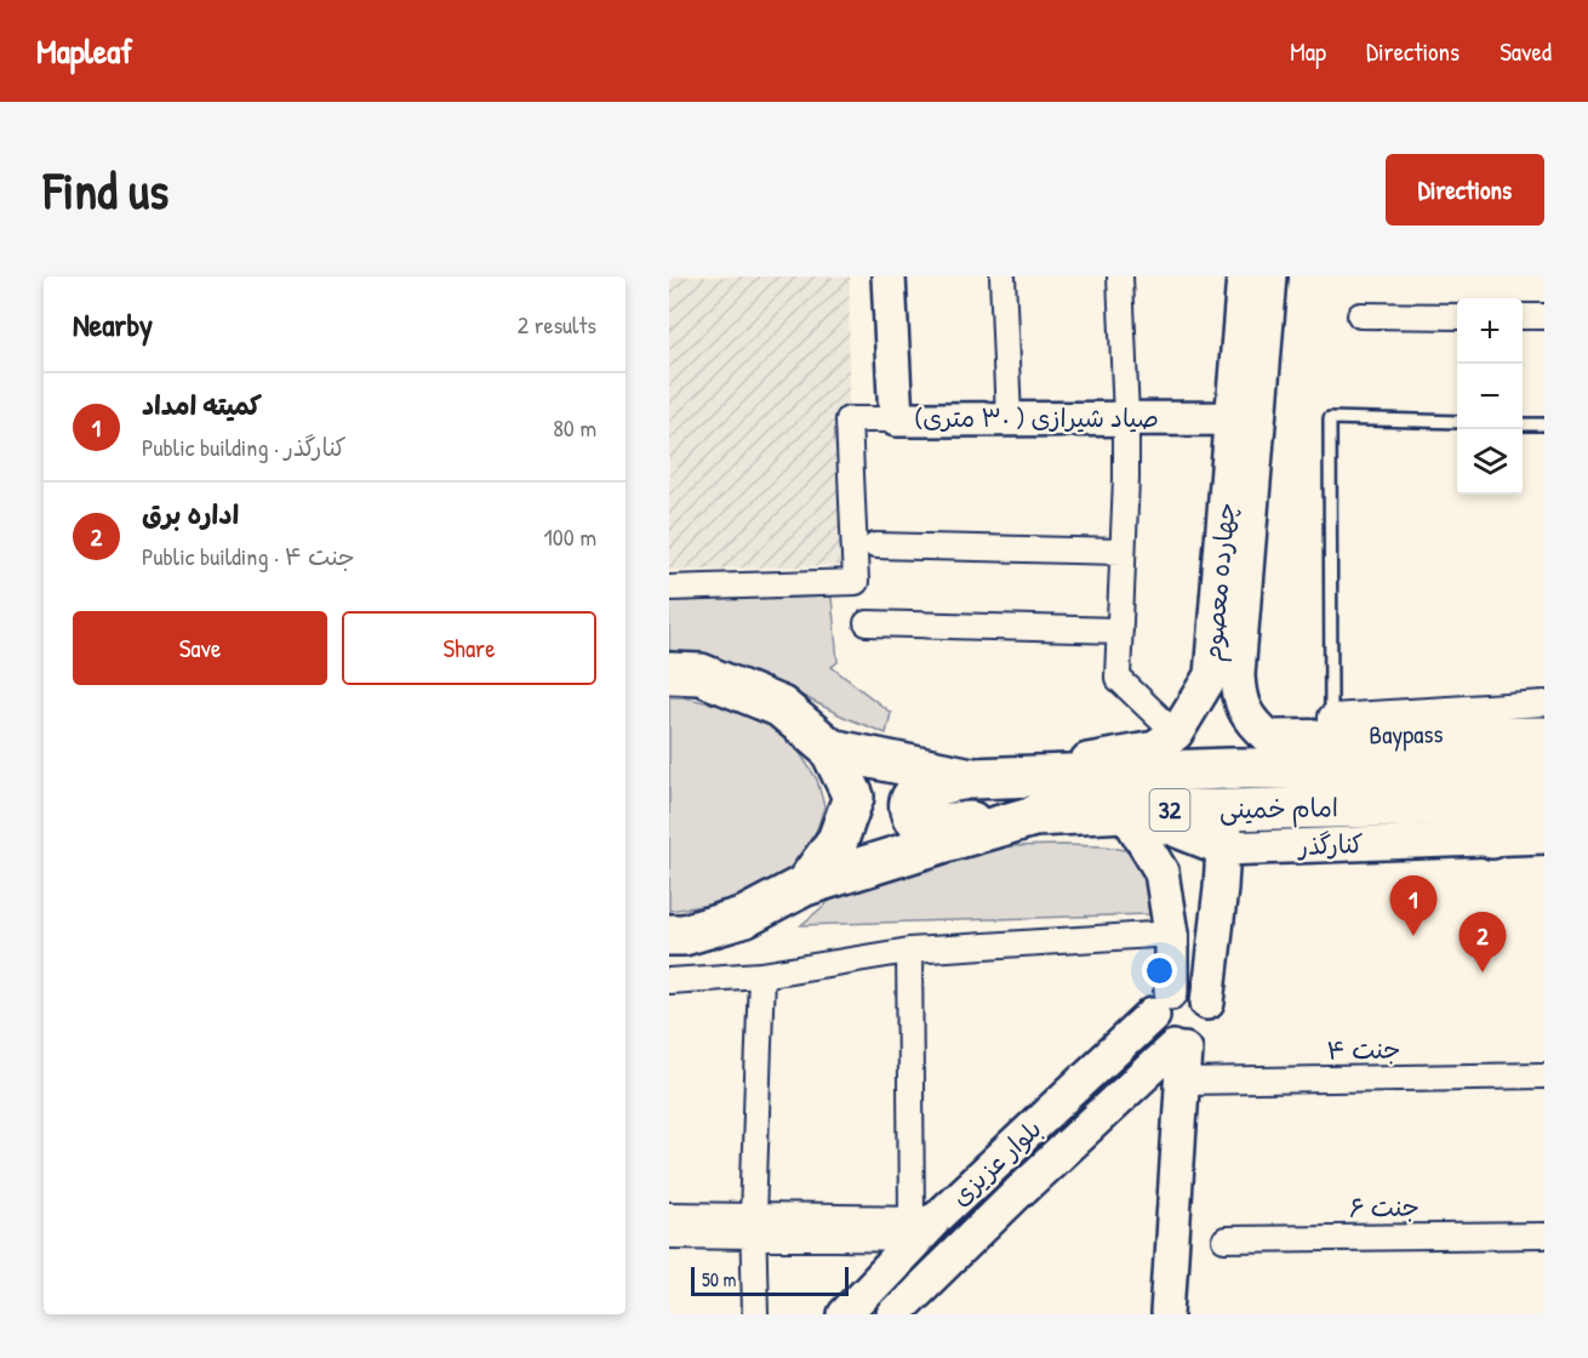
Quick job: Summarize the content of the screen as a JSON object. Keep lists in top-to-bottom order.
{
  "streets": {
    "highway": ["امام خمینی", "32"],
    "street": [
      "صیاد شیرازی ( ۳۰ متری)",
      "چهارده معصوم",
      "Baypass",
      "جنت ۴",
      "بلوار عزیزی",
      "جنت ۶"
    ]
  },
  "crossings": [
    ["صیاد شیرازی ( ۳۰ متری)", "چهارده معصوم"],
    ["چهارده معصوم", "Baypass"],
    ["امام خمینی", "32"]
  ],
  "scale_bar": "50 m",
  "page": {
    "header": "Mapleaf",
    "nav": ["Map", "Directions", "Saved"],
    "buttons": [
      "Directions",
      ["Save", "Share"]
    ],
    "title": "Find us",
    "heading": ["Nearby", "2 results"],
    "map_buttons": ["+", "−"],
    "list": [
      {
        "mark": "1",
        "name": "کمیته امداد",
        "note": "Public building · کنارگذر",
        "value": "80 m"
      },
      {
        "mark": "2",
        "name": "اداره برق",
        "note": "Public building · جنت ۴",
        "value": "100 m"
      }
    ],
    "pins": ["1", "2"],
    "scale": "50 m"
  }
}
